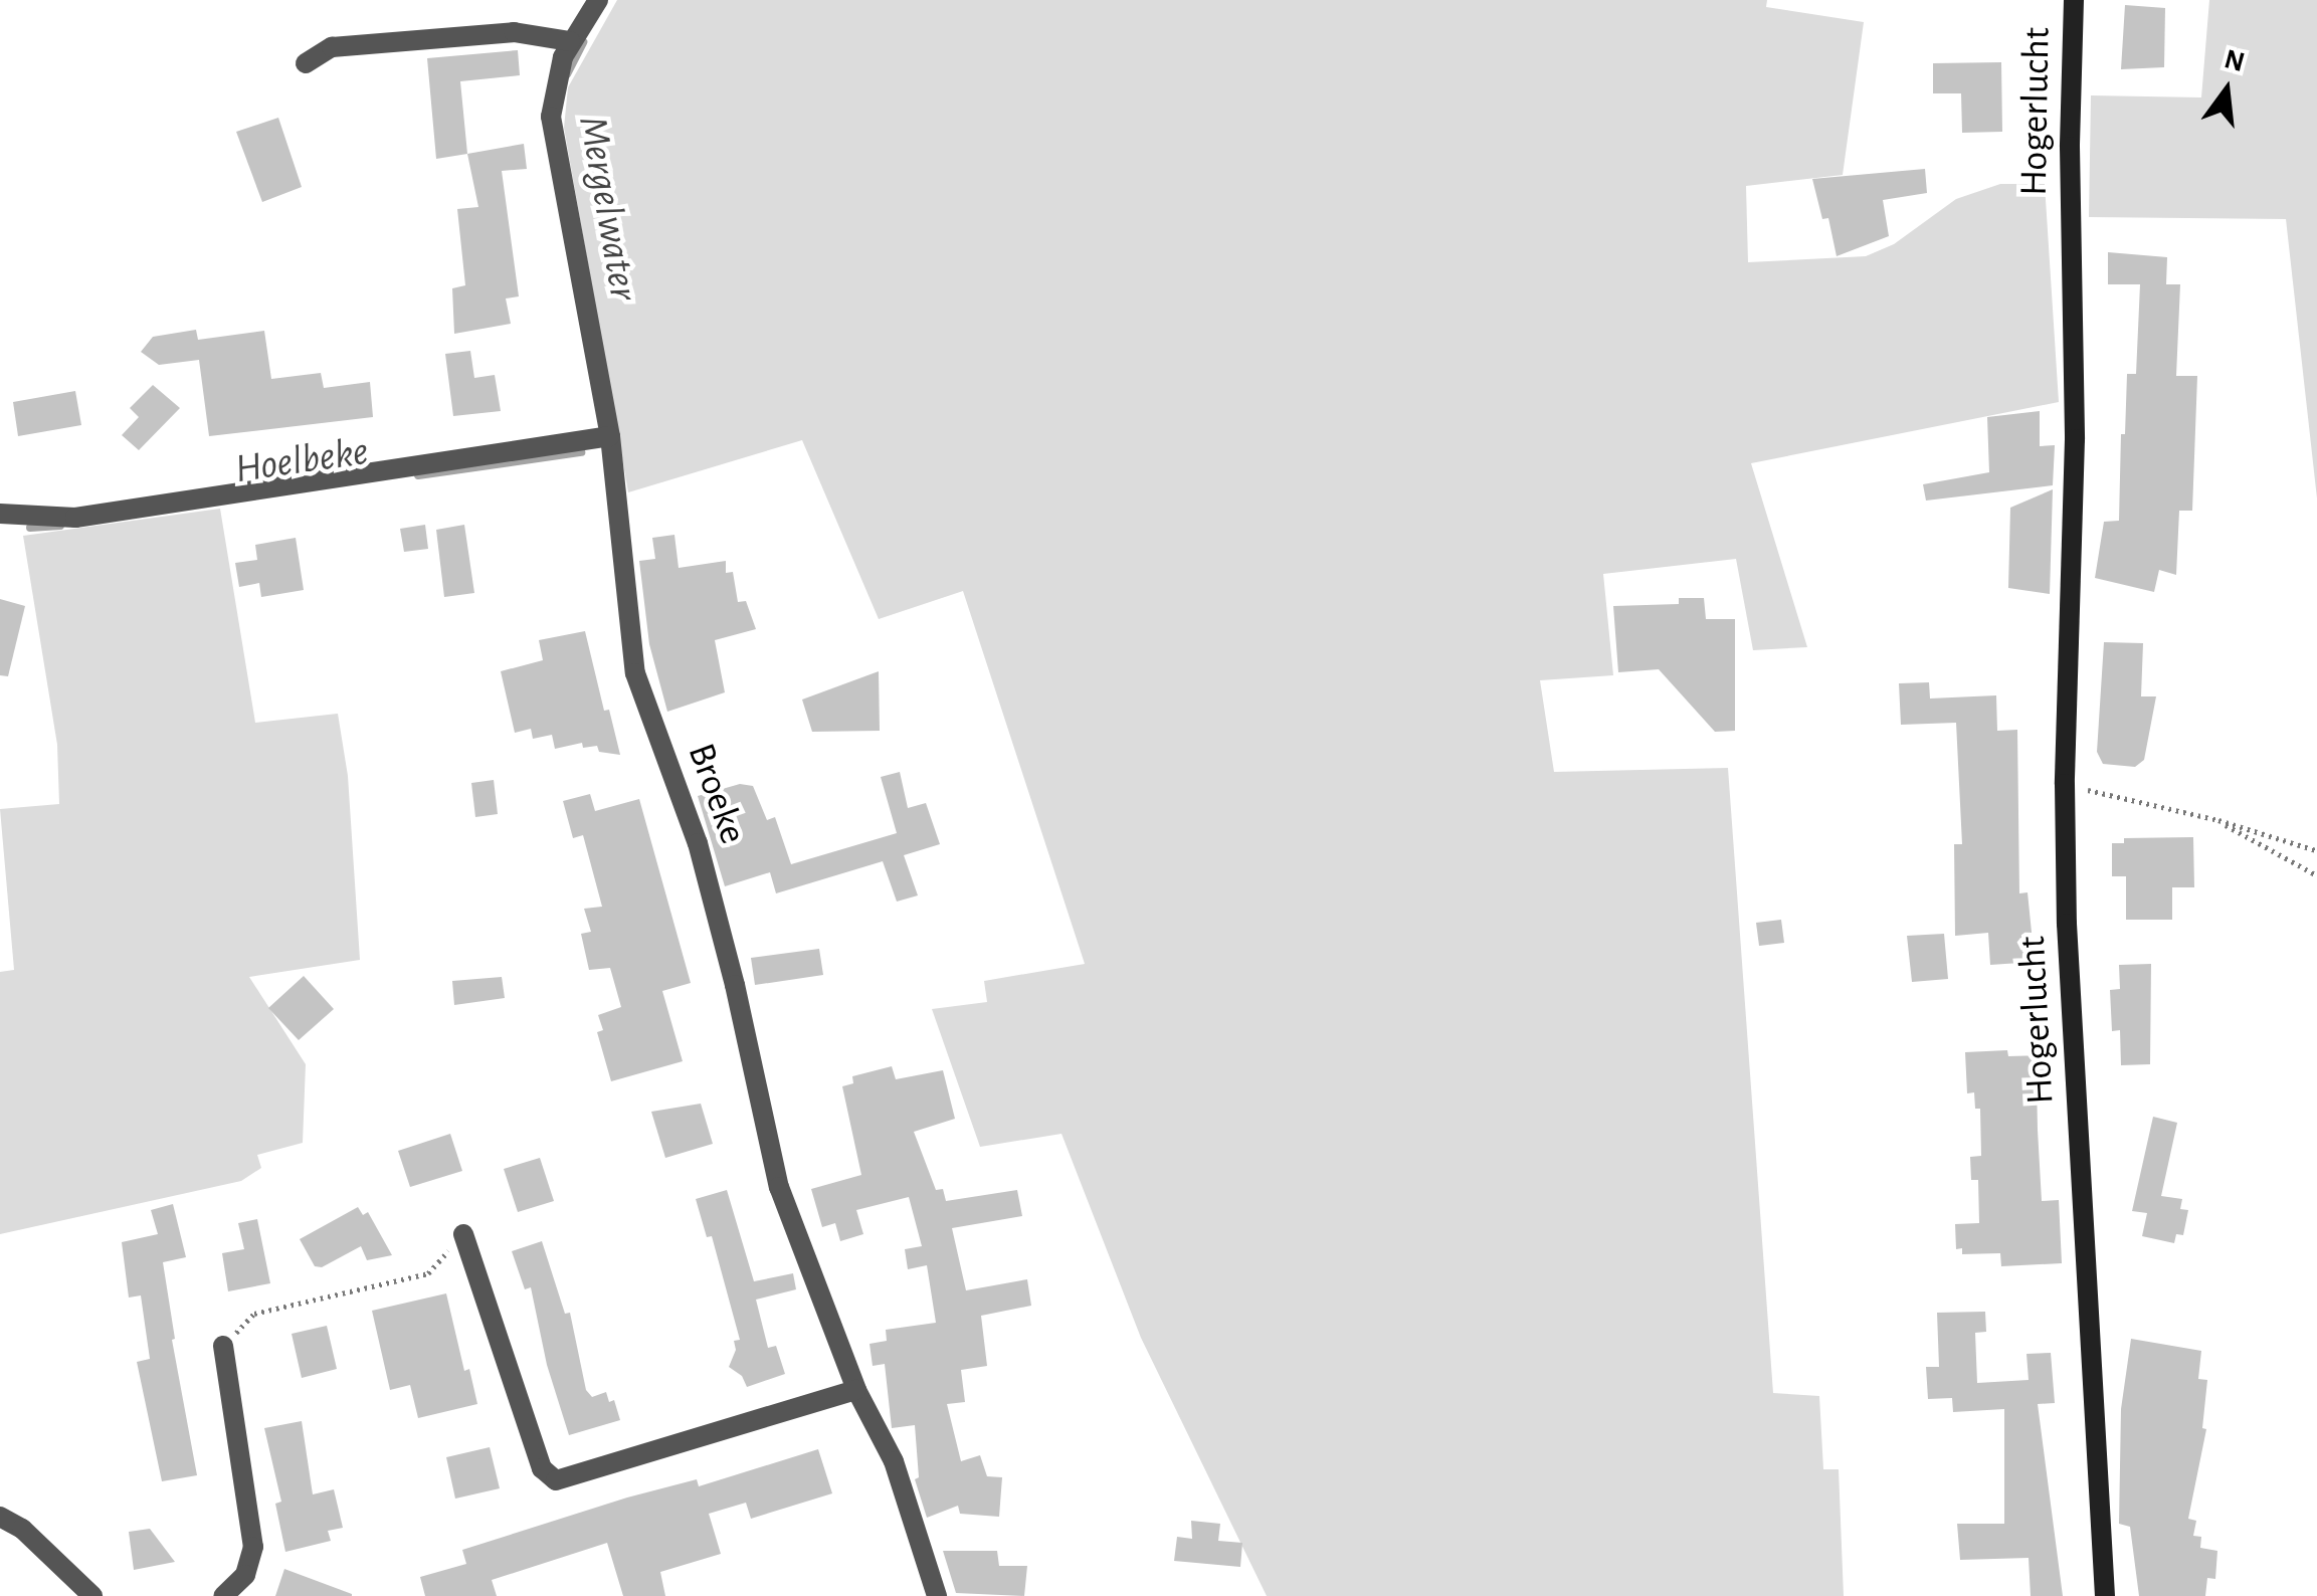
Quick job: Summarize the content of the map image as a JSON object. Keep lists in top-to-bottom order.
{
  "streets": {
    "street": ["Hogerlucht", "Broeke"]
  },
  "water": ["Mergelwater", "Hoelbeke"],
  "north": "top"
}
